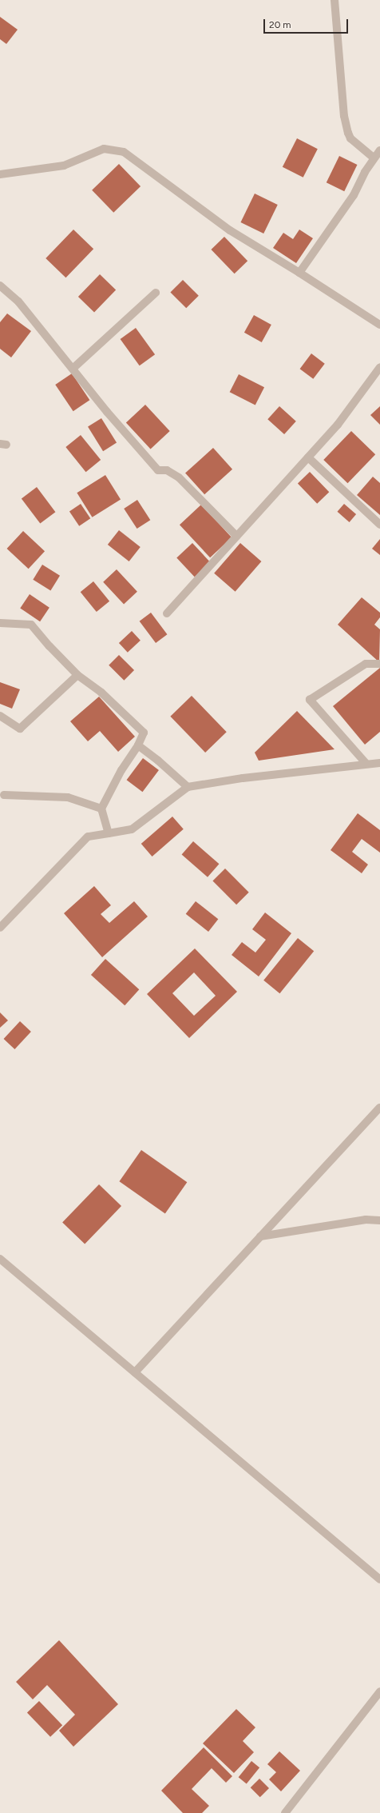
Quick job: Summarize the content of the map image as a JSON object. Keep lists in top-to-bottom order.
{
  "scale_bar": "20 m"
}
